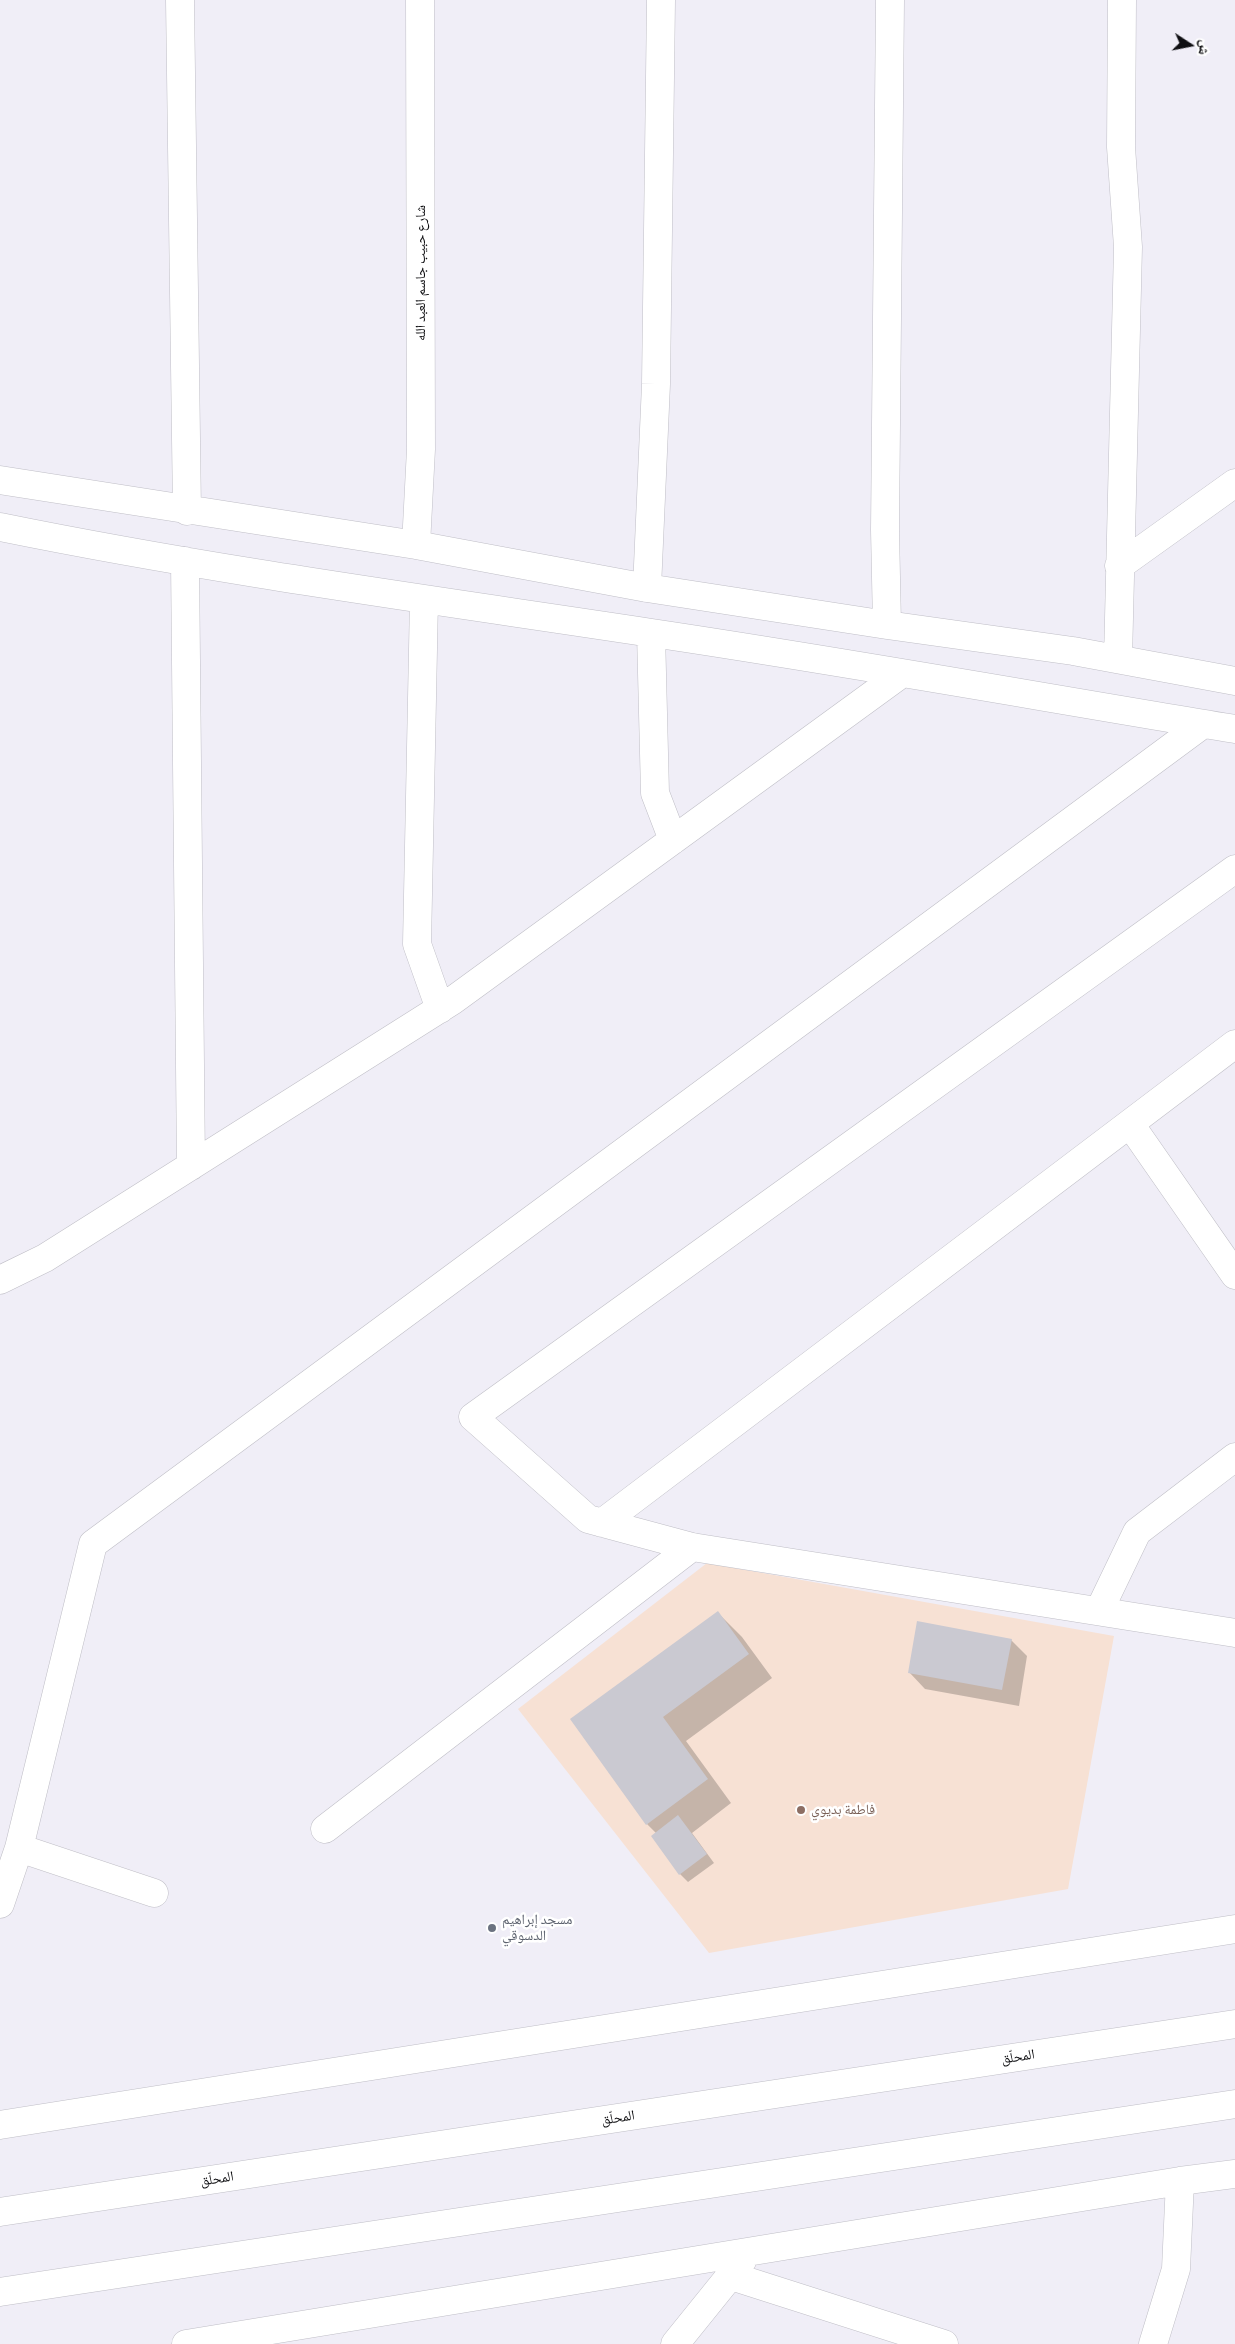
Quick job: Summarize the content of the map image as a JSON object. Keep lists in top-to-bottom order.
{
  "streets": {
    "street": ["شارع حبيب جاسم العبد الله", "المحلّق"]
  },
  "places": ["فاطمة بديوي", "مسجد إبراهيم الدسوقي"],
  "north": "right"
}
